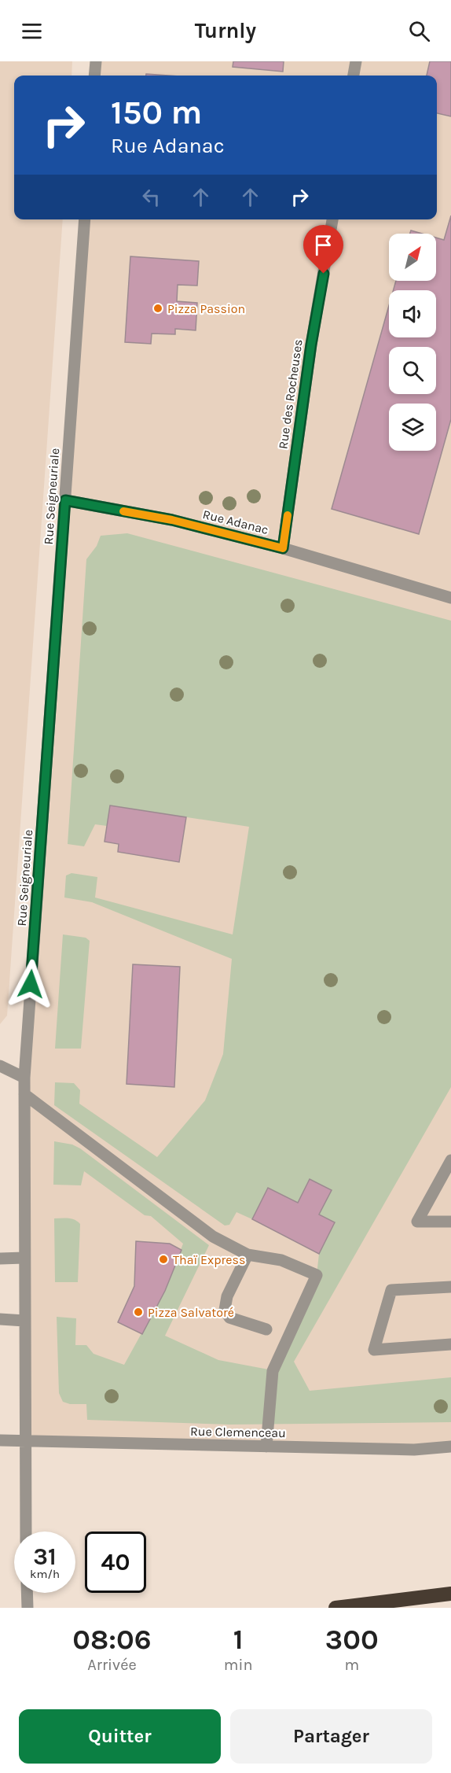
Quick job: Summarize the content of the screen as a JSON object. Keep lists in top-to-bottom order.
{
  "streets": {
    "street": [
      "Rue des Rocheuses",
      "Rue Seigneuriale",
      "Rue Adanac",
      "Rue Clemenceau"
    ]
  },
  "crossings": [
    ["Rue des Rocheuses", "Rue Adanac"],
    ["Rue Seigneuriale", "Rue Adanac"],
    ["Rue Seigneuriale", "Rue Clemenceau"]
  ],
  "places": ["Pizza Passion", "Thaï Express", "Pizza Salvatoré"],
  "north": "top right",
  "page": {
    "header": "Turnly",
    "turn": ["150 m", "Rue Adanac"],
    "speed": "31 km/h",
    "limit": "40",
    "eta": [
      "08:06",
      "Arrivée",
      "1",
      "min",
      "300",
      "m"
    ],
    "buttons": ["Quitter", "Partager"]
  }
}
